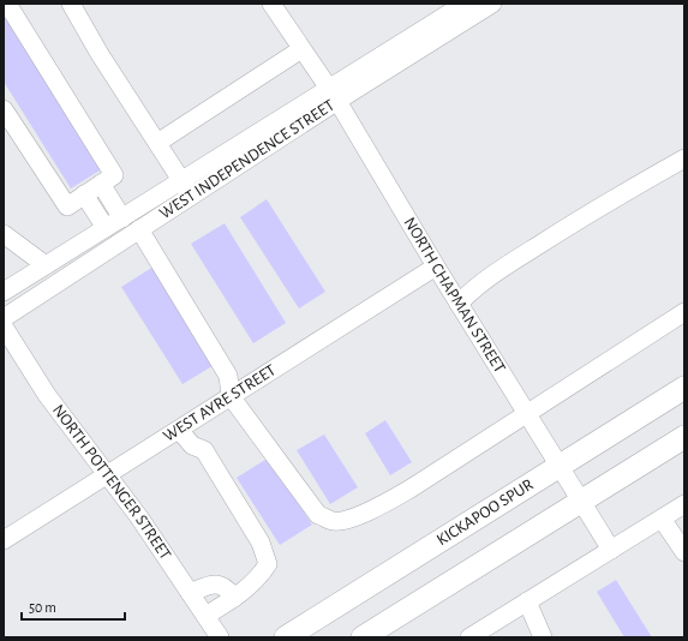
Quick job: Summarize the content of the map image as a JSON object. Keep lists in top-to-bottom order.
{
  "streets": {
    "main road": ["KICKAPOO SPUR"],
    "street": [
      "WEST INDEPENDENCE STREET",
      "NORTH CHAPMAN STREET",
      "WEST AYRE STREET",
      "NORTH POTTENGER STREET"
    ]
  },
  "crossings": [
    ["WEST INDEPENDENCE STREET", "NORTH CHAPMAN STREET"],
    ["NORTH CHAPMAN STREET", "WEST AYRE STREET"],
    ["NORTH CHAPMAN STREET", "KICKAPOO SPUR"],
    ["WEST AYRE STREET", "NORTH POTTENGER STREET"]
  ],
  "scale_bar": "50 m"
}
